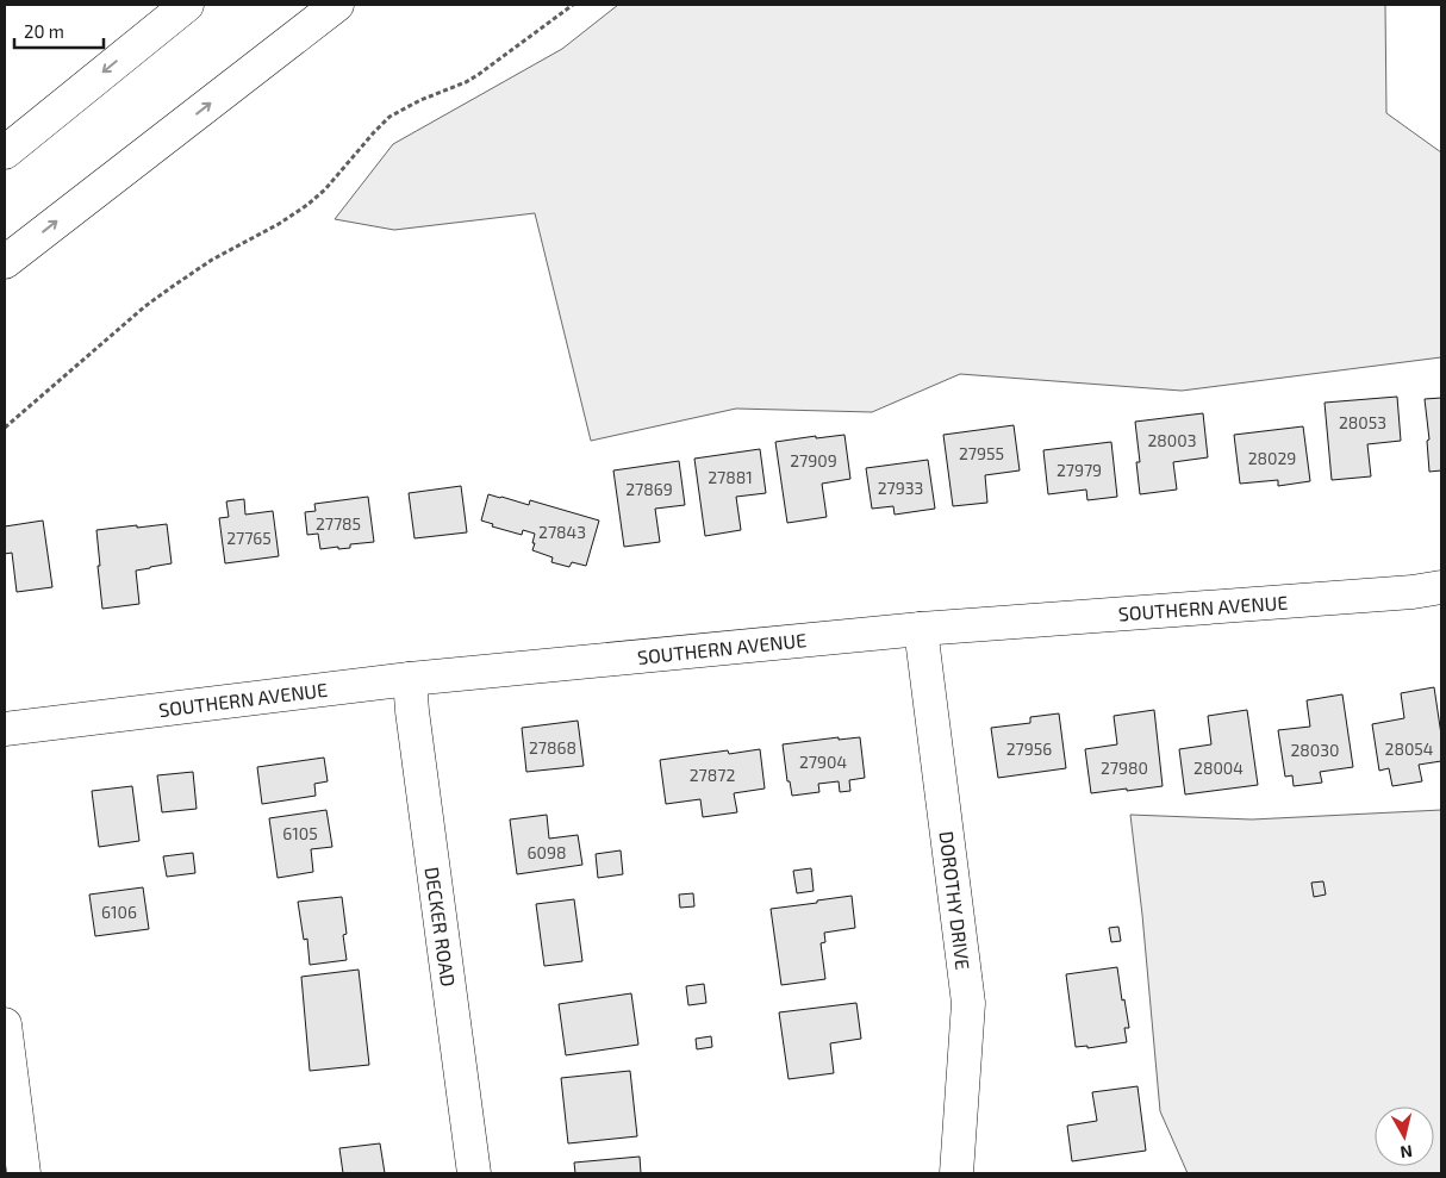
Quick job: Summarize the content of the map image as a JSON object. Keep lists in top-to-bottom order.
{
  "streets": {
    "main road": ["SOUTHERN AVENUE", "DOROTHY DRIVE", "DECKER ROAD"]
  },
  "crossings": [
    ["SOUTHERN AVENUE", "DOROTHY DRIVE"],
    ["SOUTHERN AVENUE", "DECKER ROAD"]
  ],
  "house_numbers": [
    "28053",
    "28003",
    "27955",
    "28029",
    "27909",
    "27979",
    "27881",
    "27933",
    "27869",
    "27785",
    "27843",
    "27765",
    "27868",
    "27956",
    "28054",
    "28030",
    "27904",
    "27980",
    "28004",
    "27872",
    "6105",
    "6098",
    "6106"
  ],
  "scale_bar": "20 m",
  "north": "bottom"
}
